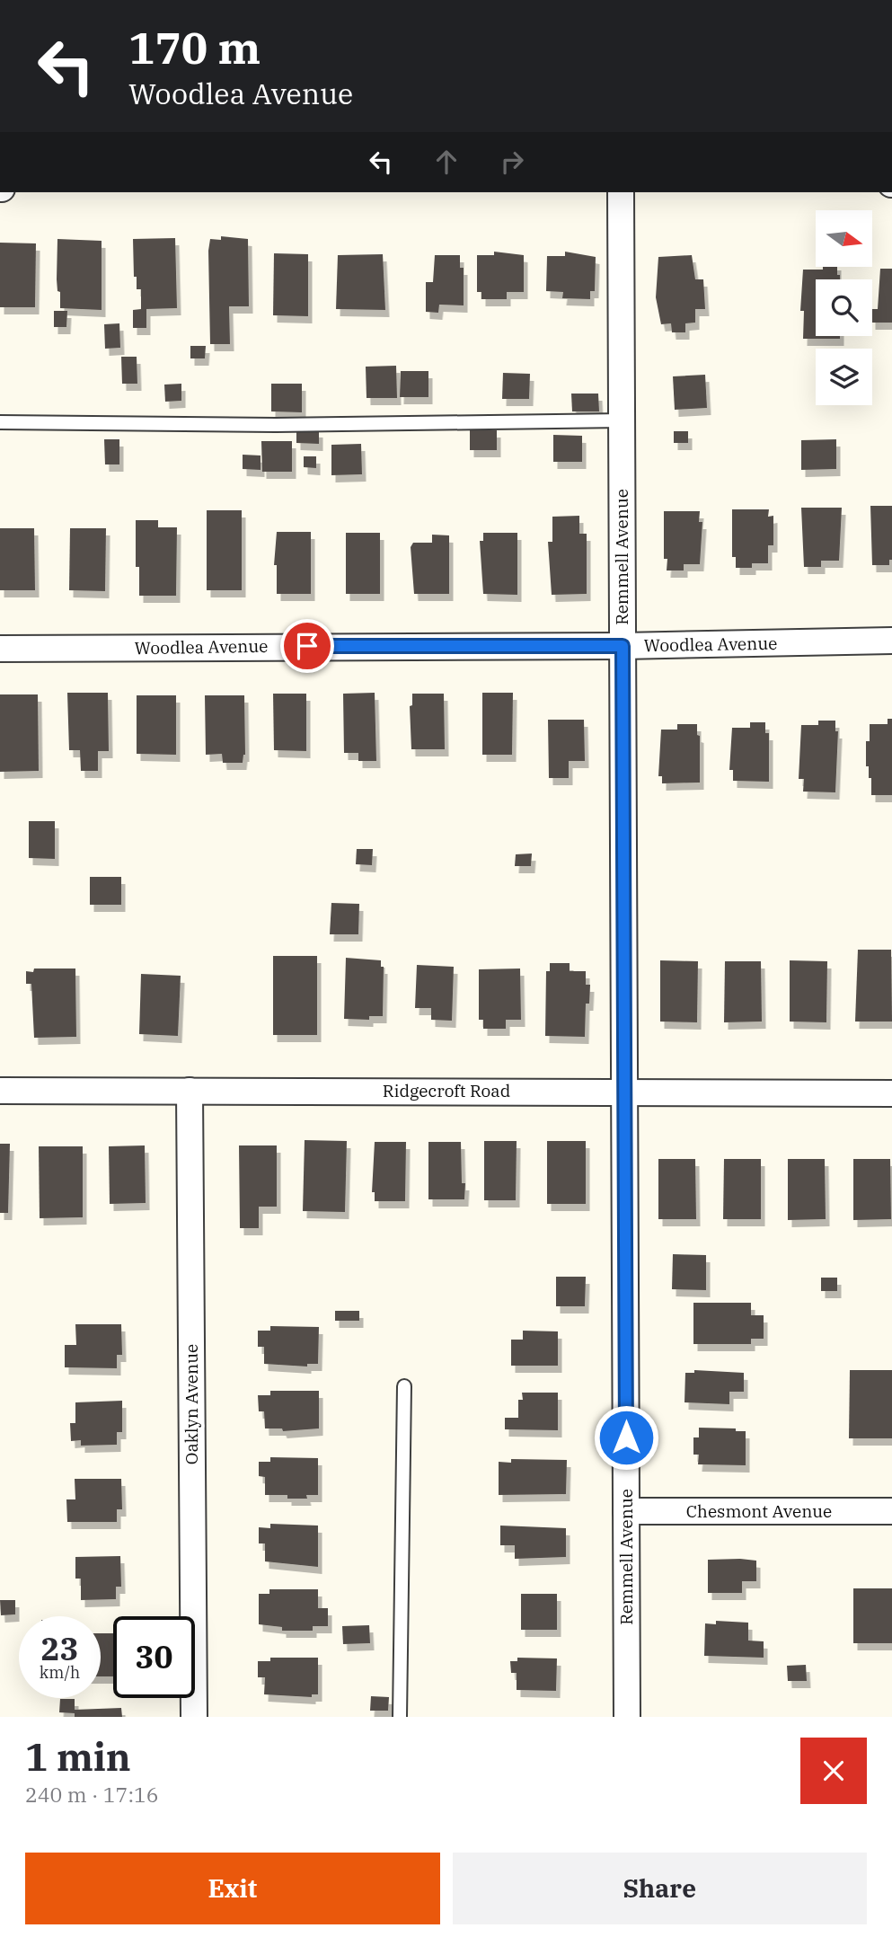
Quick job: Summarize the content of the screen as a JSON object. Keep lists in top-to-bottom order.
{
  "streets": {
    "street": [
      "Remmell Avenue",
      "Woodlea Avenue",
      "Ridgecroft Road",
      "Oaklyn Avenue",
      "Chesmont Avenue"
    ]
  },
  "crossings": [
    ["Remmell Avenue", "Woodlea Avenue"],
    ["Remmell Avenue", "Ridgecroft Road"],
    ["Remmell Avenue", "Chesmont Avenue"],
    ["Ridgecroft Road", "Oaklyn Avenue"]
  ],
  "north": "right",
  "page": {
    "turn": ["170 m", "Woodlea Avenue"],
    "speed": "23 km/h",
    "limit": "30",
    "heading": ["1 min", "240 m · 17:16"],
    "buttons": ["Exit", "Share"]
  }
}
